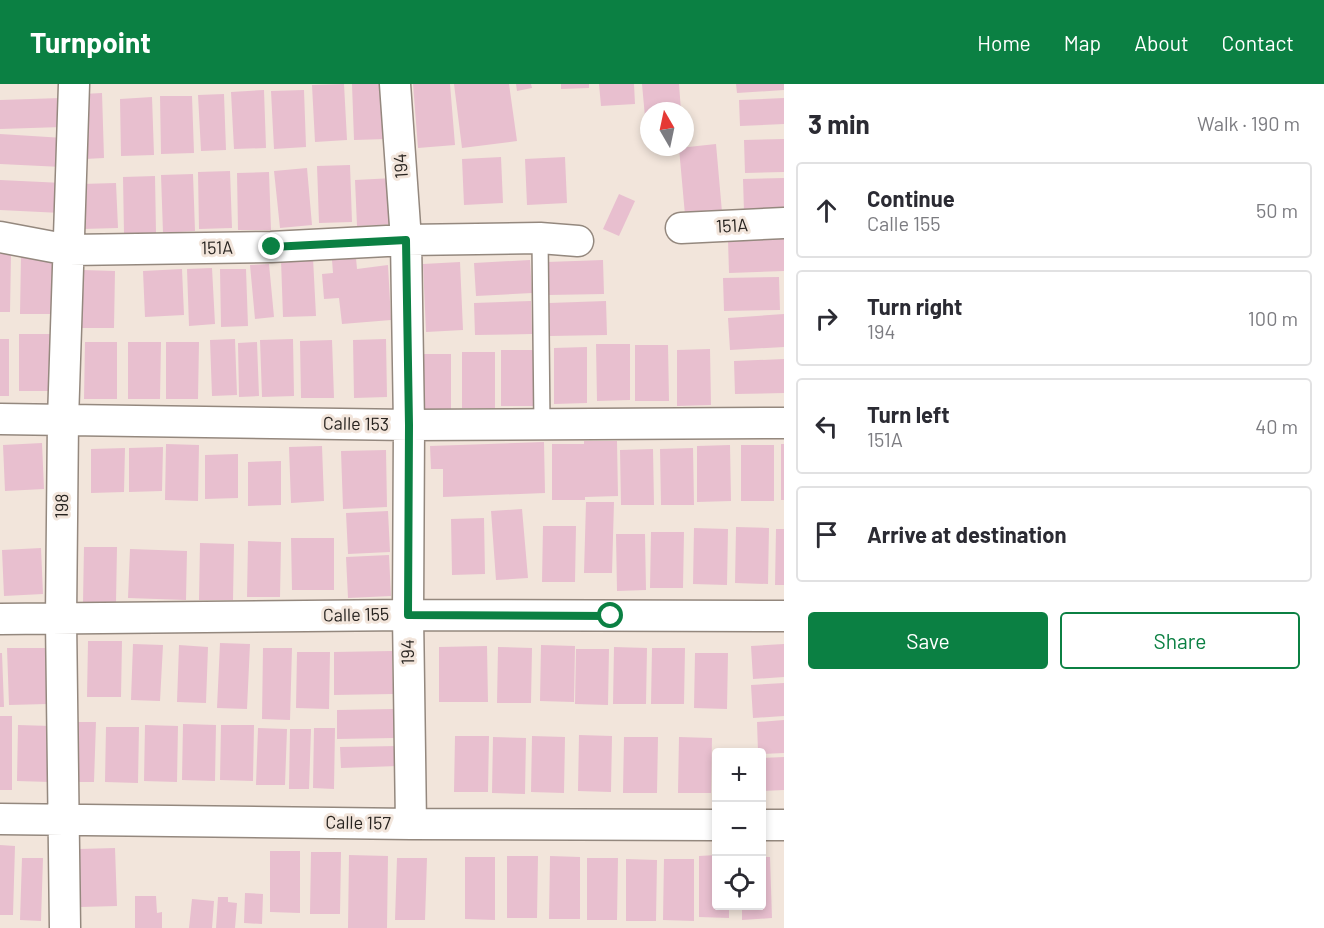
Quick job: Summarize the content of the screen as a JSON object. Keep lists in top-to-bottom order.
{
  "streets": {
    "street": [
      "194",
      "151A",
      "Calle 153",
      "198",
      "Calle 155",
      "Calle 157"
    ]
  },
  "crossings": [
    ["194", "151A"],
    ["194", "Calle 153"],
    ["194", "Calle 155"],
    ["194", "Calle 157"],
    ["151A", "198"],
    ["Calle 153", "198"],
    ["198", "Calle 155"],
    ["198", "Calle 157"]
  ],
  "north": "top",
  "page": {
    "header": "Turnpoint",
    "nav": [
      "Home",
      "Map",
      "About",
      "Contact"
    ],
    "heading": ["3 min", "Walk · 190 m"],
    "list": [
      ["Continue", "Calle 155", "50 m"],
      ["Turn right", "194", "100 m"],
      ["Turn left", "151A", "40 m"],
      "Arrive at destination"
    ],
    "buttons": ["Save", "Share"],
    "map_buttons": ["+", "−"]
  }
}
